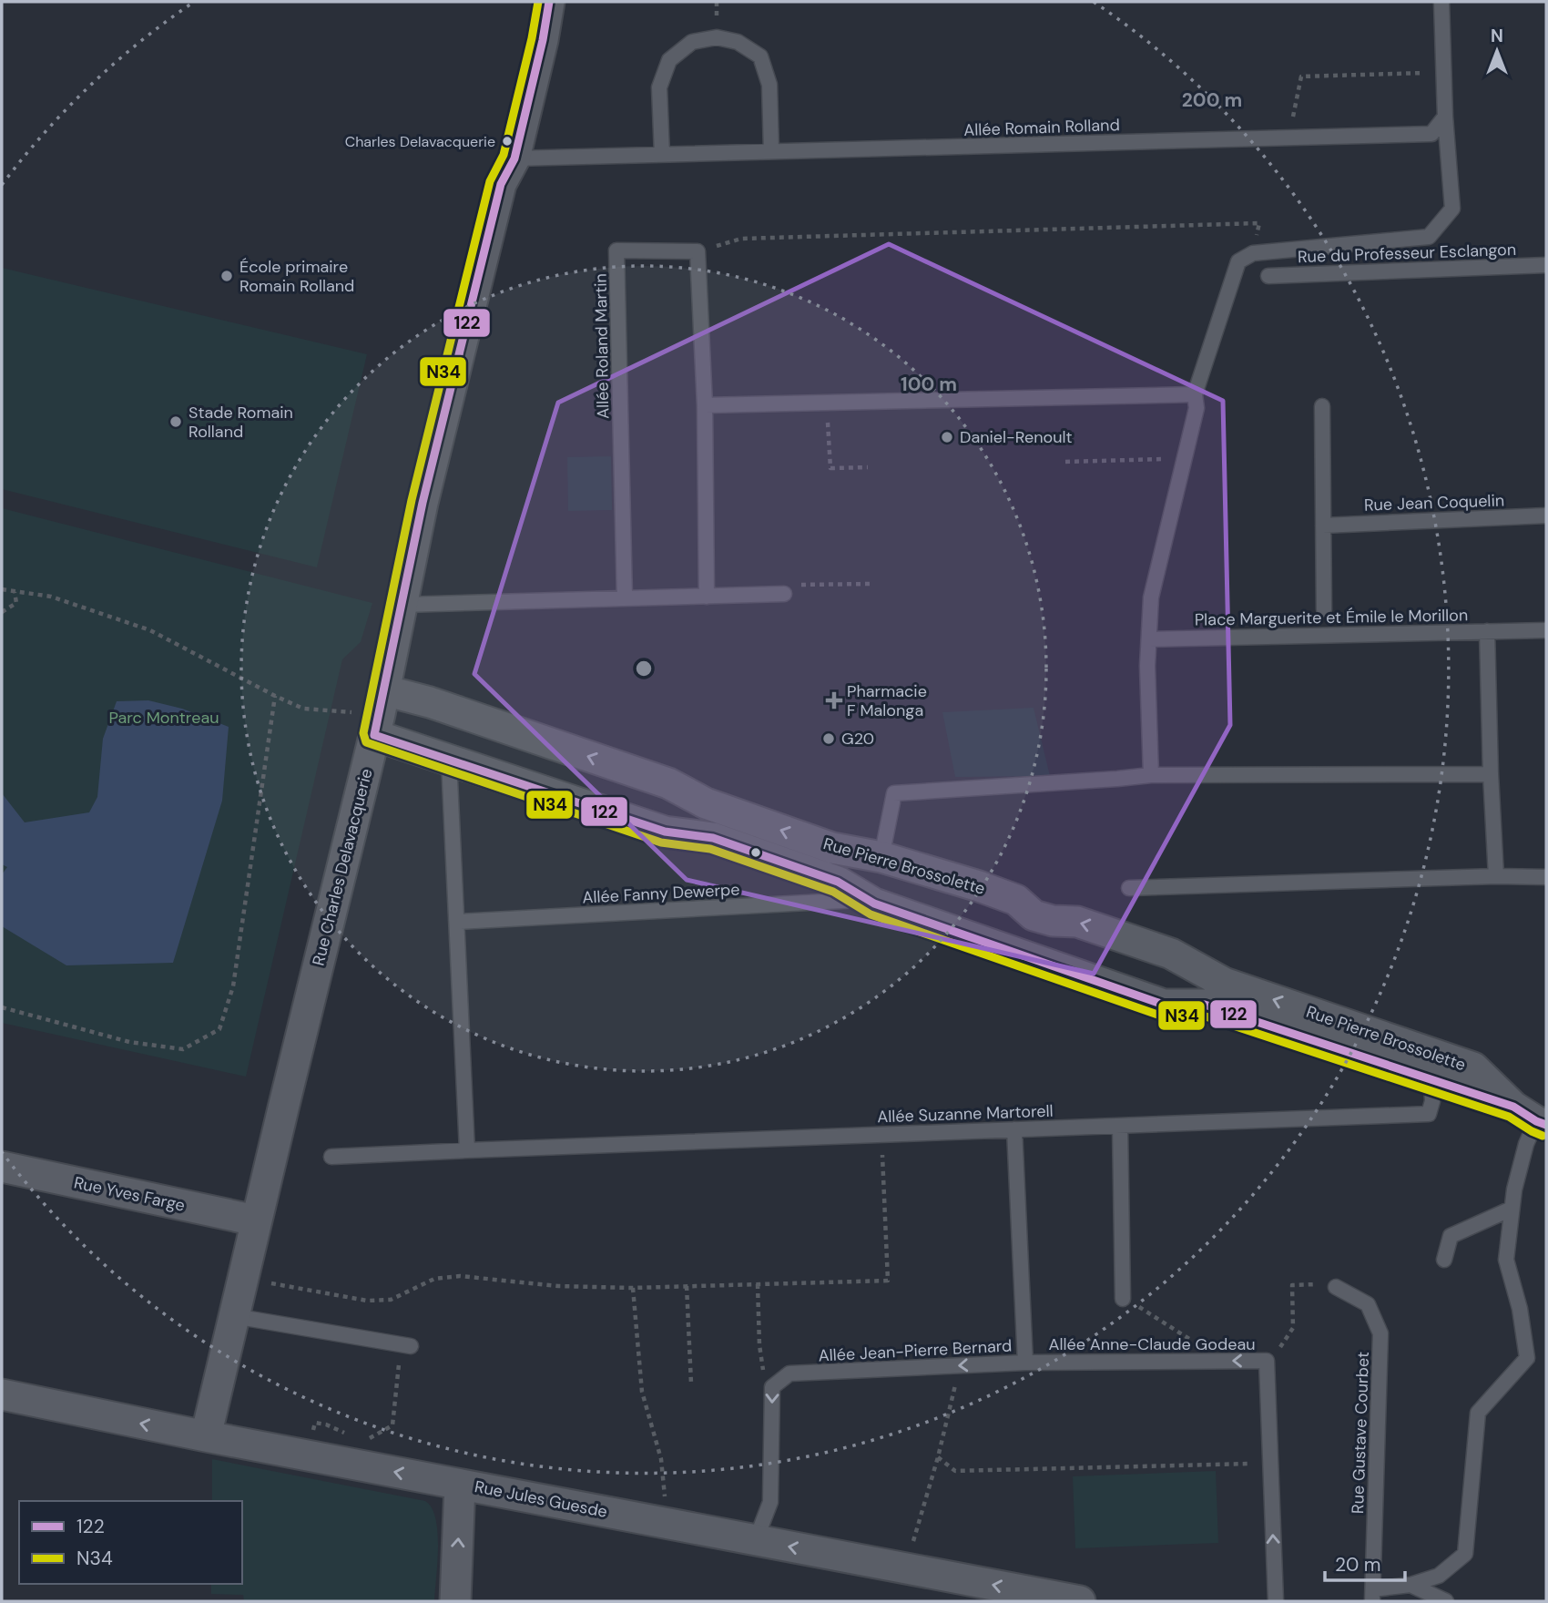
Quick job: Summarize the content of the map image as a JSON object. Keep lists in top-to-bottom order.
{
  "streets": {
    "street": [
      "Rue Pierre Brossolette",
      "Rue Charles Delavacquerie",
      "Rue Yves Farge",
      "Rue Jules Guesde"
    ],
    "lane": [
      "Allée Romain Rolland",
      "Rue du Professeur Esclangon",
      "Allée Roland Martin",
      "Rue Jean Coquelin",
      "Place Marguerite et Émile le Morillon",
      "Allée Fanny Dewerpe",
      "Allée Suzanne Martorell",
      "Allée Anne-Claude Godeau",
      "Allée Jean-Pierre Bernard",
      "Rue Gustave Courbet"
    ]
  },
  "crossings": [
    ["Allée Romain Rolland", "Rue Charles Delavacquerie"],
    ["Rue Pierre Brossolette", "Rue Charles Delavacquerie"],
    ["Rue Pierre Brossolette", "Allée Fanny Dewerpe"],
    ["Rue Pierre Brossolette", "Allée Suzanne Martorell"],
    ["Rue Charles Delavacquerie", "Rue Yves Farge"],
    ["Rue Charles Delavacquerie", "Rue Jules Guesde"],
    ["Allée Suzanne Martorell", "Allée Jean-Pierre Bernard"],
    ["Allée Anne-Claude Godeau", "Allée Jean-Pierre Bernard"]
  ],
  "one_way": ["Rue Jules Guesde"],
  "parks": ["Parc Montreau"],
  "places": {
    "other": [
      "Charles Delavacquerie",
      "École primaire Romain Rolland",
      "Stade Romain Rolland",
      "Daniel-Renoult",
      "G20"
    ],
    "health": ["Pharmacie F Malonga"]
  },
  "lines": ["transit line 122", "transit line N34"],
  "legend": ["122", "N34"],
  "scale_bar": "20 m",
  "north": "top",
  "rings": ["200 m", "100 m"]
}
